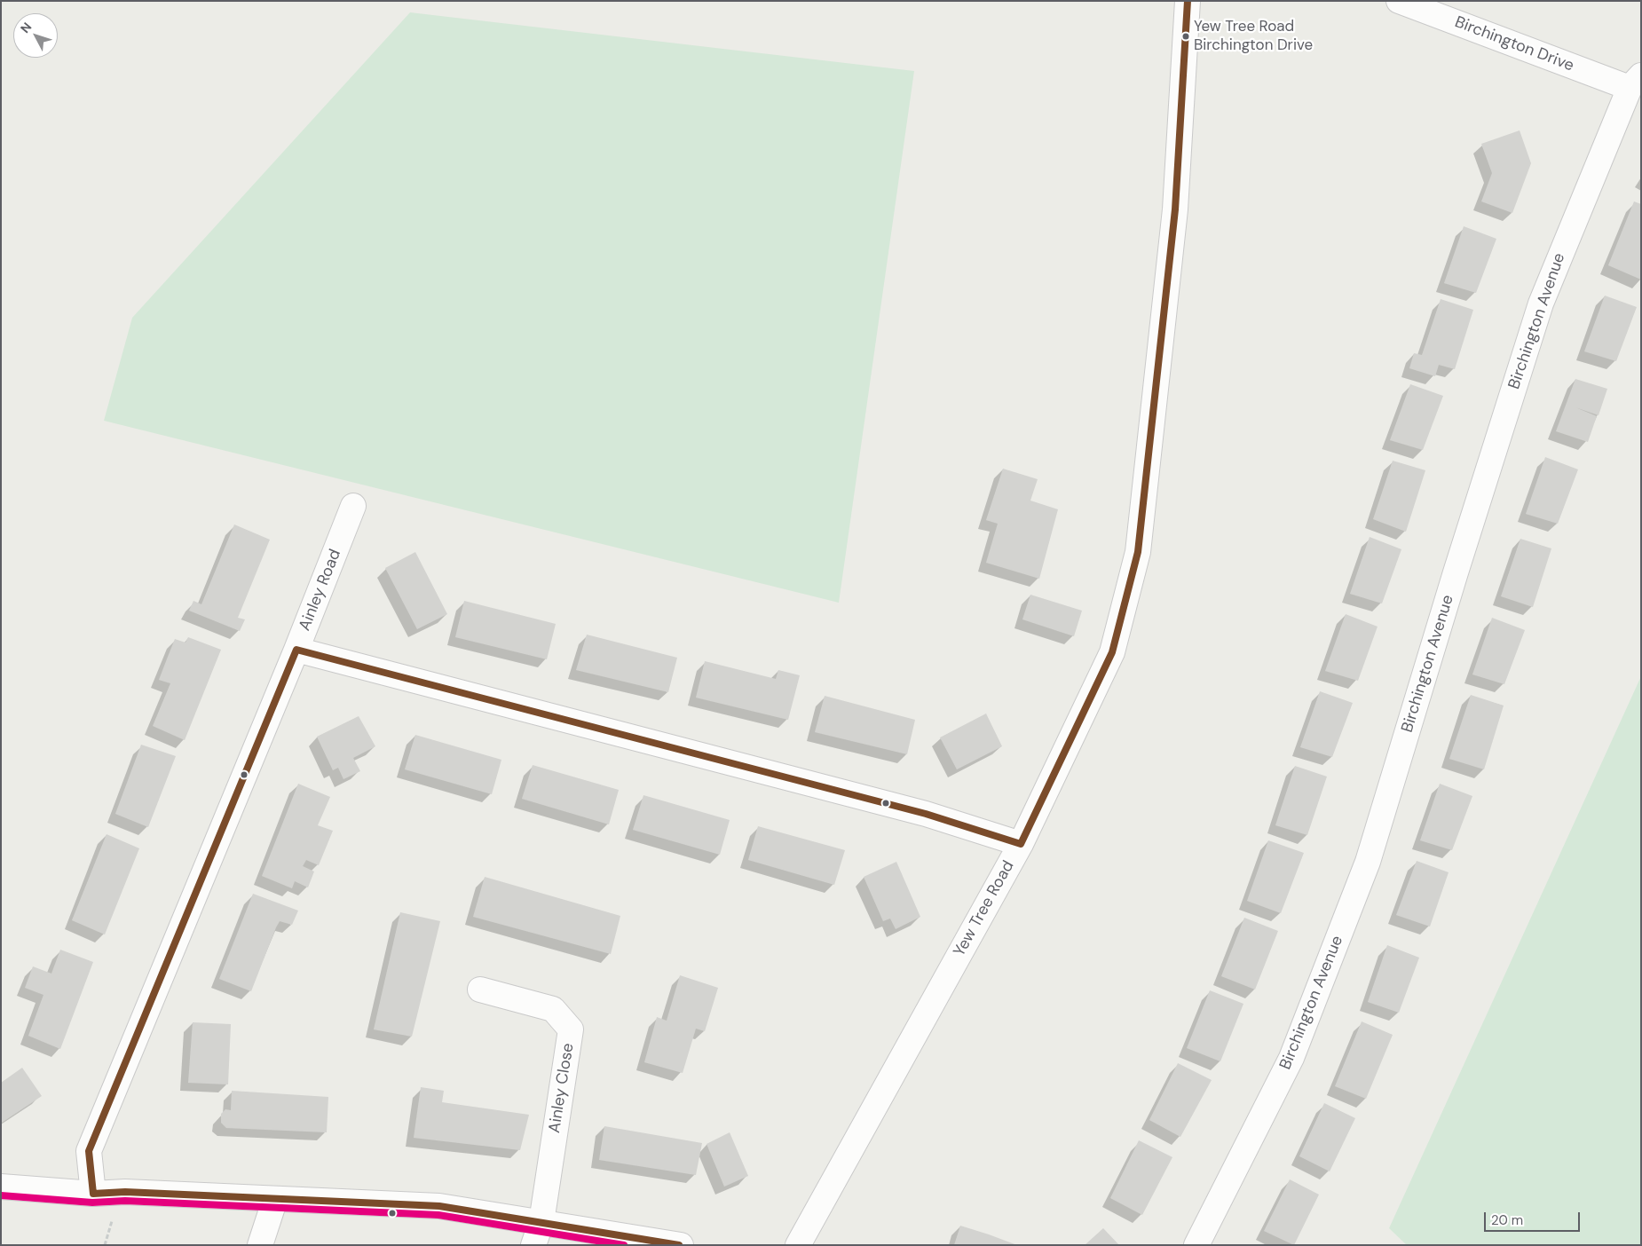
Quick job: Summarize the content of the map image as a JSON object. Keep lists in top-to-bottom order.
{
  "streets": {
    "street": [
      "Birchington Drive",
      "Birchington Avenue",
      "Ainley Road",
      "Yew Tree Road",
      "Ainley Close"
    ]
  },
  "crossings": [
    ["Birchington Drive", "Birchington Avenue"]
  ],
  "places": ["Yew Tree Road Birchington Drive"],
  "scale_bar": "20 m",
  "north": "top left"
}
